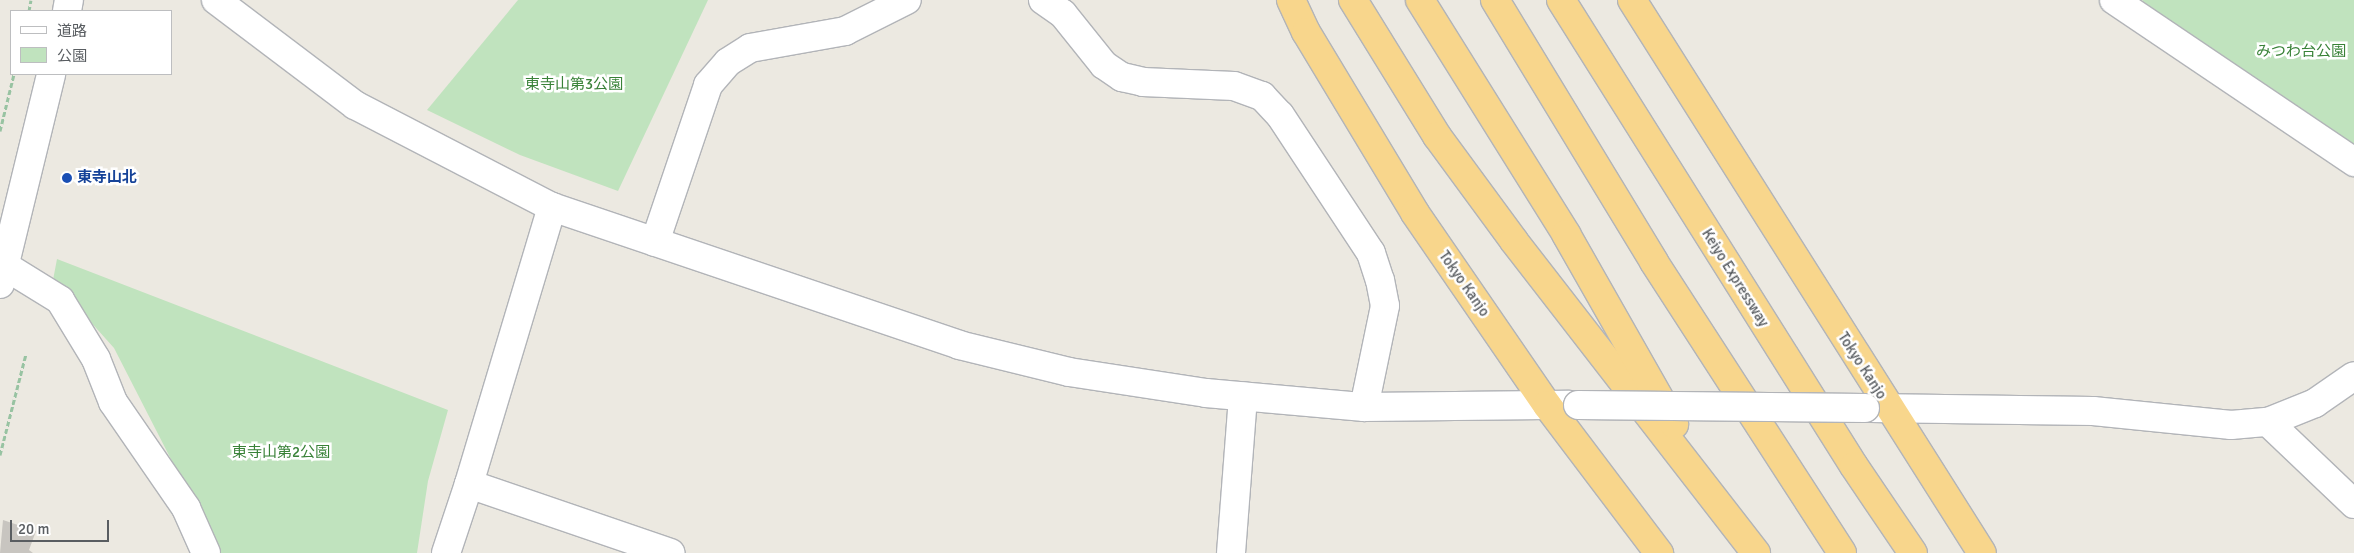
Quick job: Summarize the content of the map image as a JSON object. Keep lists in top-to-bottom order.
{
  "streets": {
    "highway": ["Keiyo Expressway", "Tokyo Kanjo"]
  },
  "parks": ["みつわ台公園", "東寺山第3公園", "東寺山第2公園"],
  "places": ["東寺山北"],
  "legend": ["道路", "公園"],
  "scale_bar": "20 m"
}
